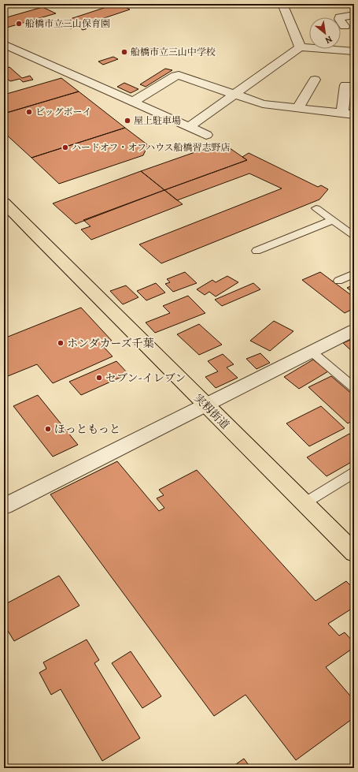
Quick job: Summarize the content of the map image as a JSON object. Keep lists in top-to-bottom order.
{
  "streets": {
    "main road": ["実籾街道"]
  },
  "places": [
    "船橋市立三山保育園",
    "船橋市立三山中学校",
    "ビッグボーイ",
    "屋上駐車場",
    "ハードオフ・オフハウス船橋習志野店",
    "ホンダカーズ千葉",
    "セブン-イレブン",
    "ほっともっと"
  ],
  "north": "bottom right"
}
